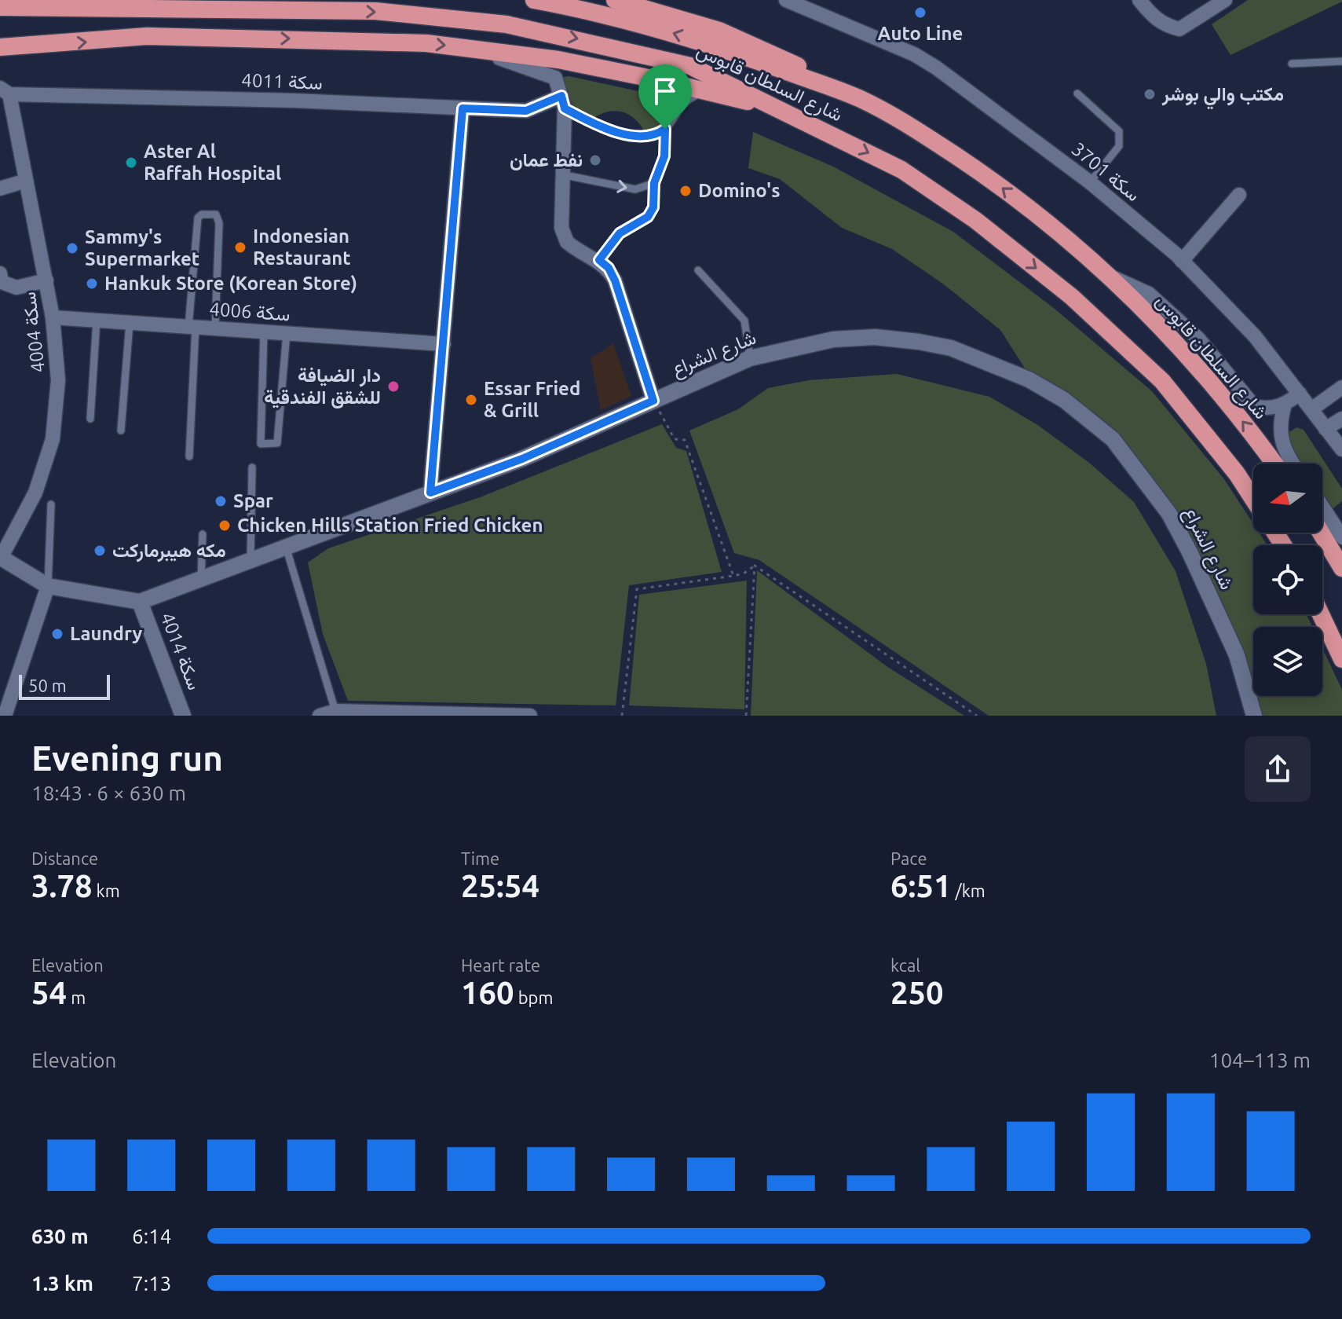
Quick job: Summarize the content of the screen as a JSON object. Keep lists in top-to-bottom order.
{
  "streets": {
    "highway": ["شارع السلطان قابوس"],
    "street": [
      "سكة 4011",
      "سكة 3701",
      "سكة 4006",
      "سكة 4004",
      "شارع الشراع",
      "سكة 4014"
    ]
  },
  "crossings": [
    ["سكة 4011", "سكة 4004"],
    ["سكة 4006", "سكة 4004"],
    ["شارع الشراع", "سكة 4014"]
  ],
  "places": [
    "Auto Line",
    "مكتب والي بوشر",
    "نفط عمان",
    "Aster Al Raffah Hospital",
    "Domino's",
    "Indonesian Restaurant",
    "Sammy's Supermarket",
    "Hankuk Store (Korean Store)",
    "دار الضيافة للشقق الفندقية",
    "Essar Fried & Grill",
    "Spar",
    "Chicken Hills Station Fried Chicken",
    "مكه هيبرماركت",
    "Laundry"
  ],
  "scale_bar": "50 m",
  "north": "left",
  "page": {
    "scale": "50 m",
    "heading": ["Evening run", "18:43 · 6 × 630 m"],
    "stats": [
      ["Distance", "3.78 km"],
      ["Time", "25:54"],
      ["Pace", "6:51 /km"],
      ["Elevation", "54 m"],
      ["Heart rate", "160 bpm"],
      ["kcal", "250"]
    ],
    "chart": ["Elevation", "104–113 m"],
    "list": [
      {
        "name": "630 m",
        "note": "6:14"
      },
      {
        "name": "1.3 km",
        "note": "7:13"
      }
    ]
  }
}
